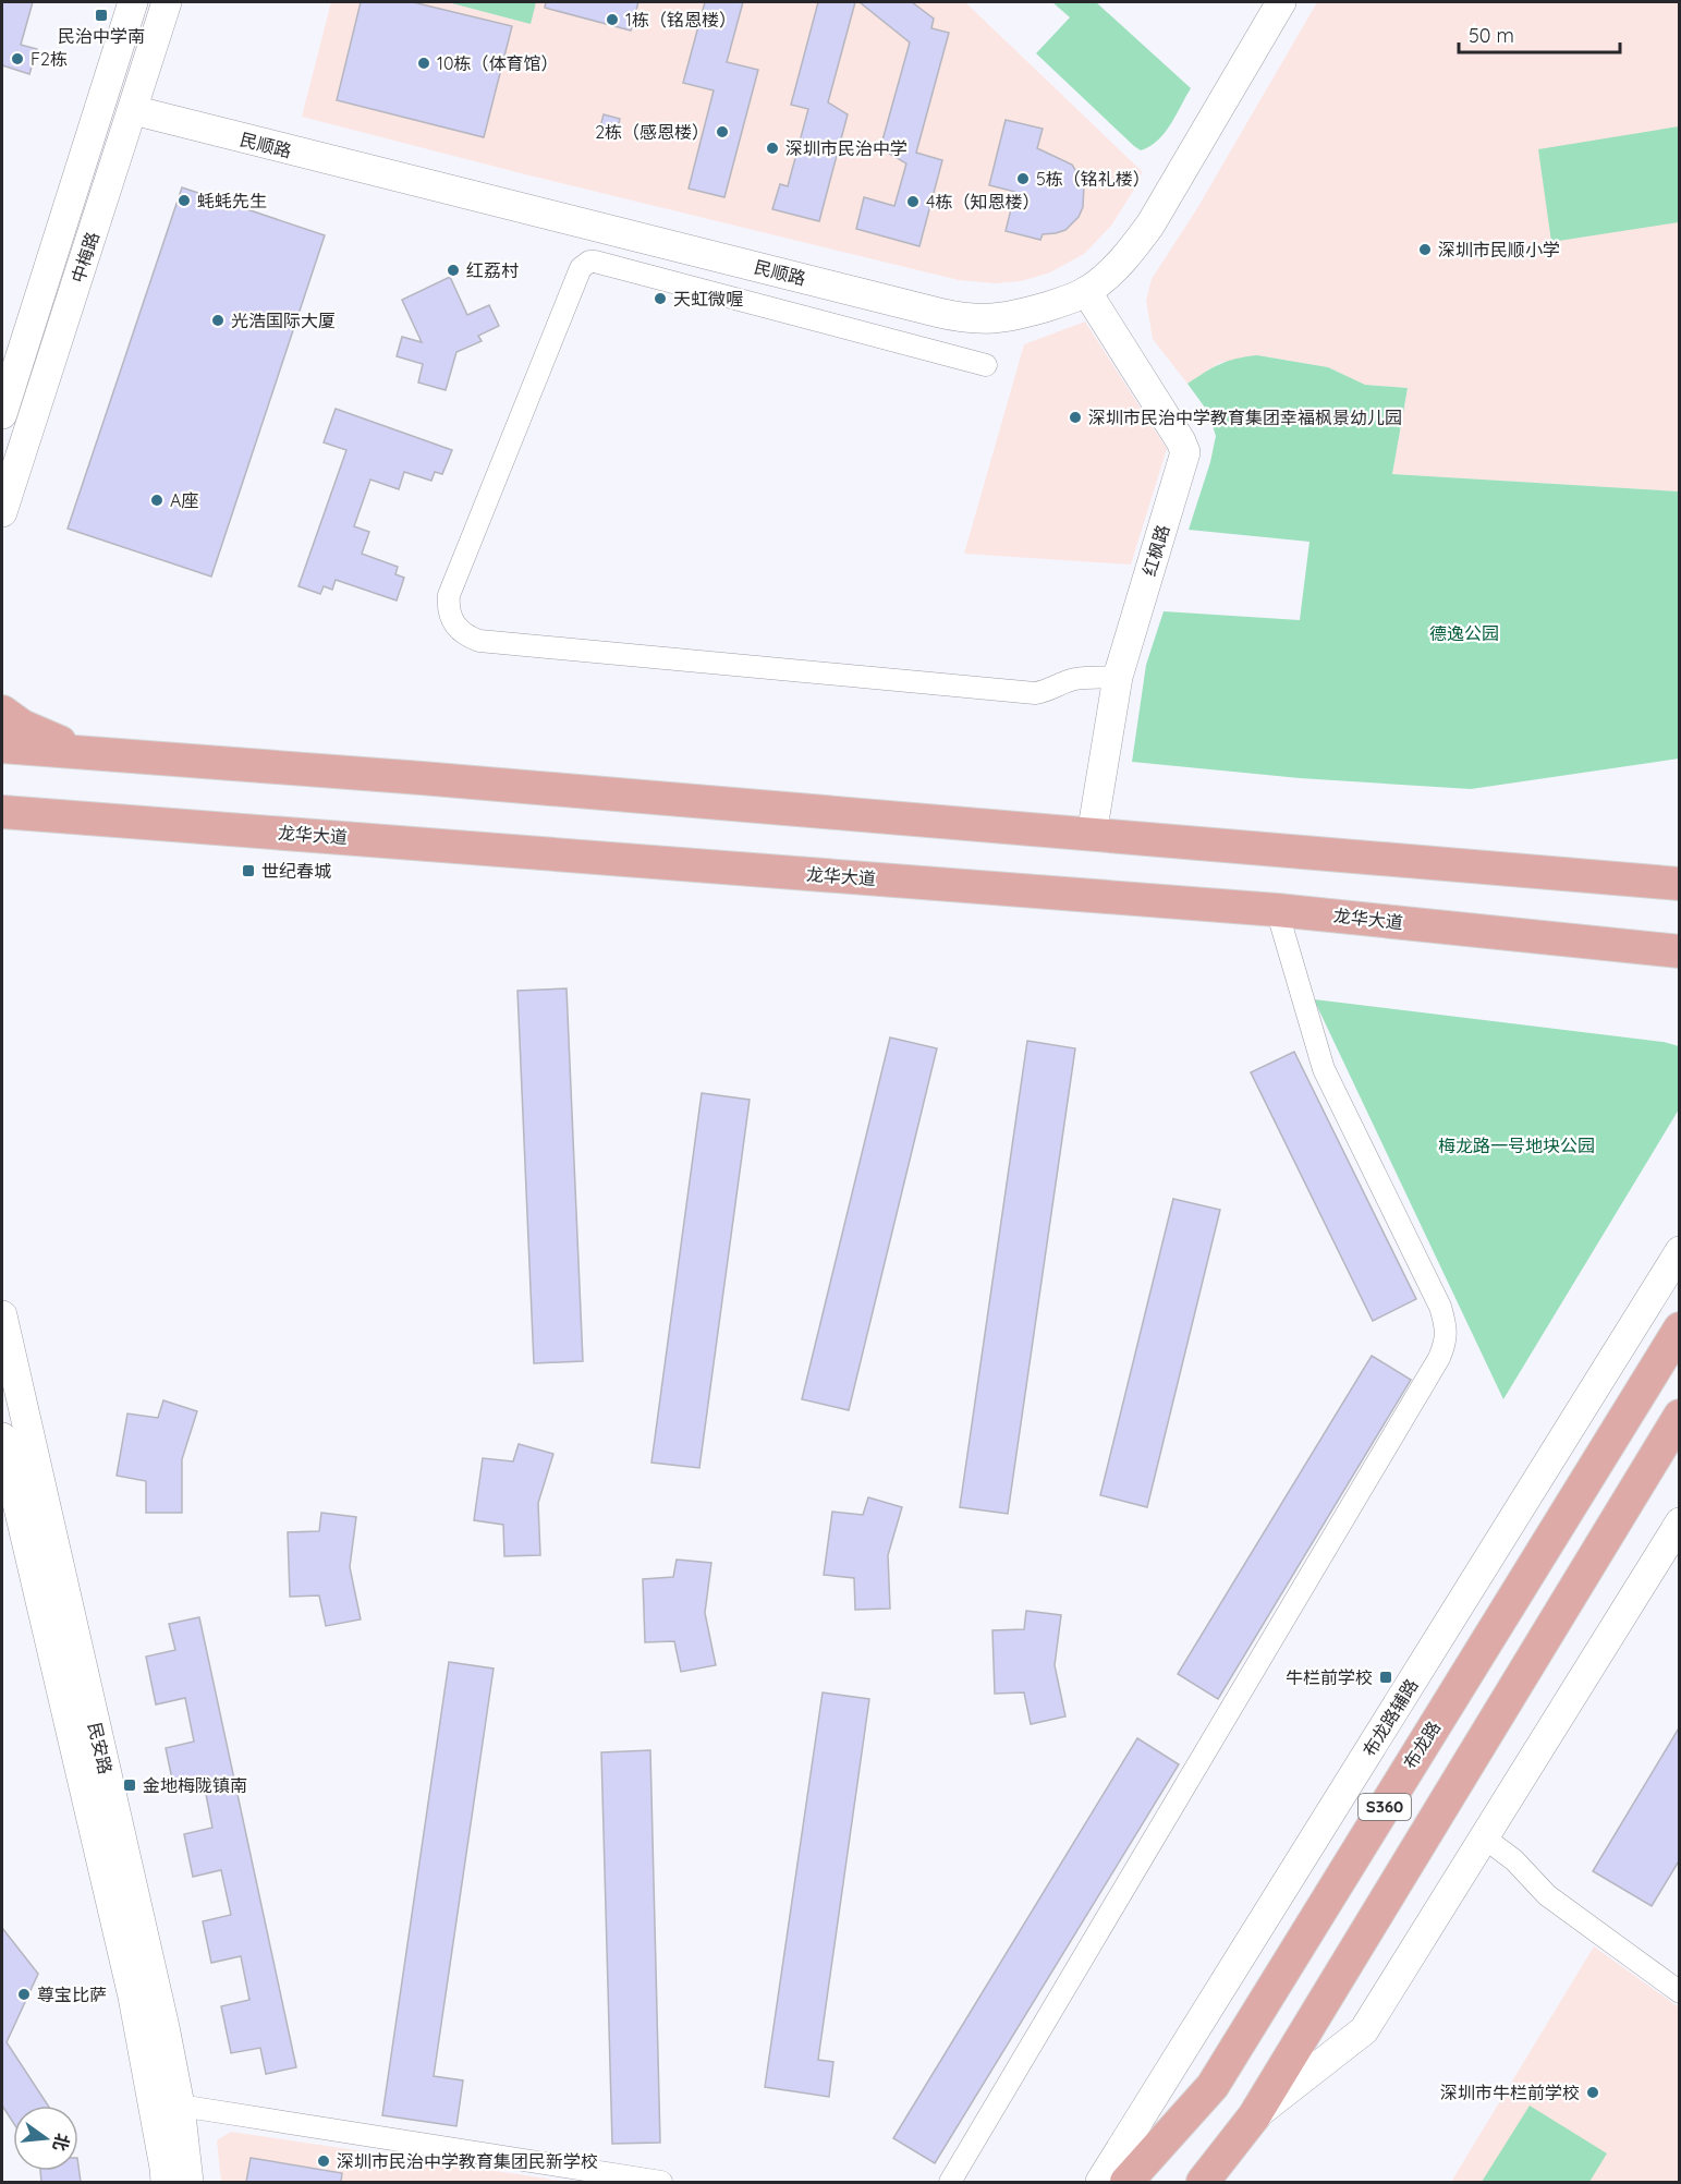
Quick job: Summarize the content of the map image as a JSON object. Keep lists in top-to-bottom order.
{
  "streets": {
    "main road": [
      "民顺路",
      "中梅路",
      "红枫路",
      "龙华大道",
      "布龙路辅路",
      "布龙路",
      "民安路",
      "S360"
    ]
  },
  "crossings": [
    ["民顺路", "中梅路"],
    ["民顺路", "红枫路"]
  ],
  "parks": ["德逸公园", "梅龙路一号地块公园"],
  "places": {
    "transit": [
      "民治中学南",
      "世纪春城",
      "牛栏前学校",
      "金地梅陇镇南"
    ],
    "other": [
      "1栋（铭恩楼）",
      "F2栋",
      "10栋（体育馆）",
      "2栋（感恩楼）",
      "深圳市民治中学",
      "5栋（铭礼楼）",
      "蚝蚝先生",
      "4栋（知恩楼）",
      "深圳市民顺小学",
      "红荔村",
      "天虹微喔",
      "光浩国际大厦",
      "深圳市民治中学教育集团幸福枫景幼儿园",
      "A座",
      "尊宝比萨",
      "深圳市牛栏前学校",
      "深圳市民治中学教育集团民新学校"
    ]
  },
  "scale_bar": "50 m",
  "north": "right"
}
